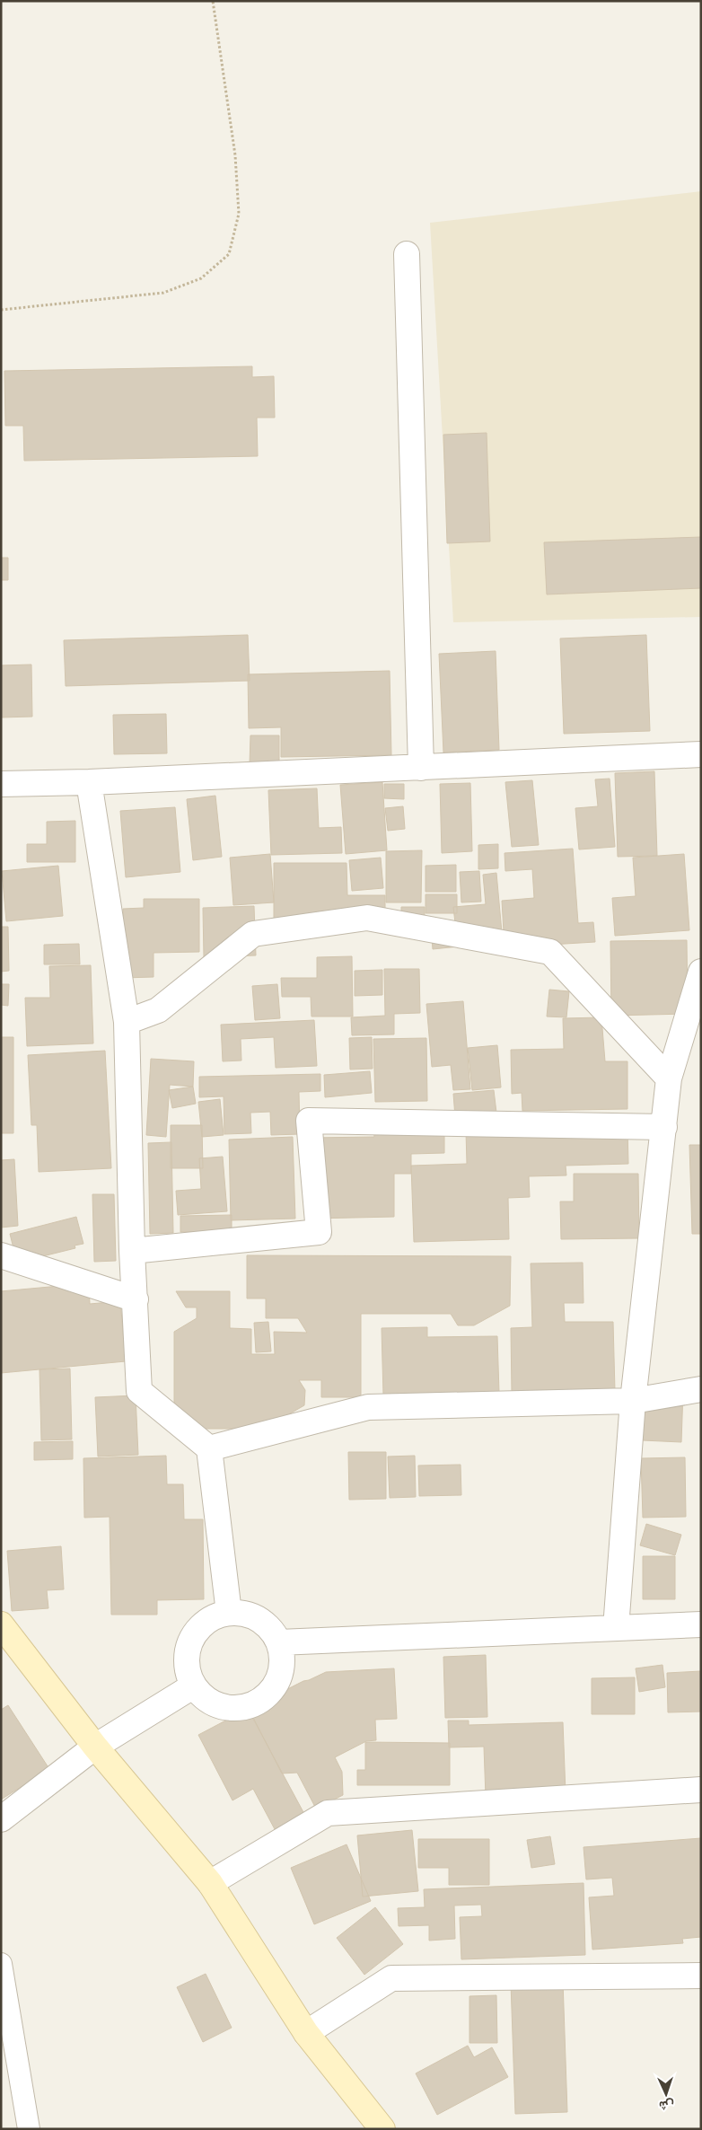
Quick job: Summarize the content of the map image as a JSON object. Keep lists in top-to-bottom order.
{
  "north": "bottom"
}
